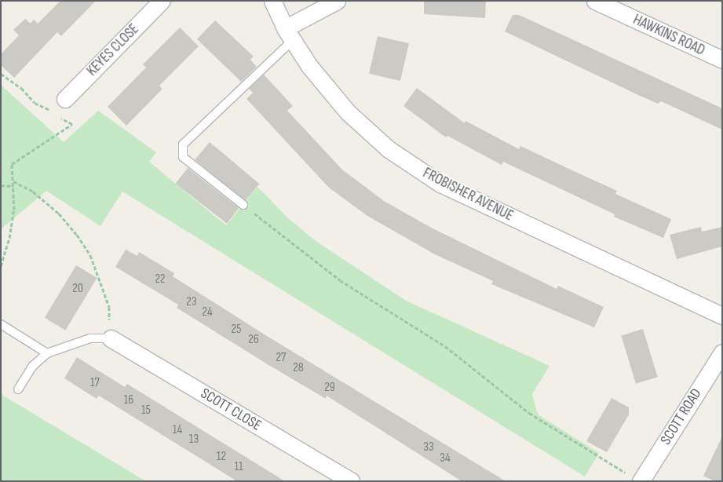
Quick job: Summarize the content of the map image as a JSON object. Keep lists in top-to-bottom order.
{
  "streets": {
    "street": [
      "HAWKINS ROAD",
      "KEYES CLOSE",
      "FROBISHER AVENUE",
      "SCOTT CLOSE",
      "SCOTT ROAD"
    ]
  },
  "house_numbers": [
    "22",
    "20",
    "23",
    "24",
    "25",
    "26",
    "27",
    "28",
    "17",
    "29",
    "16",
    "15",
    "14",
    "13",
    "33",
    "12",
    "34",
    "11"
  ]
}
